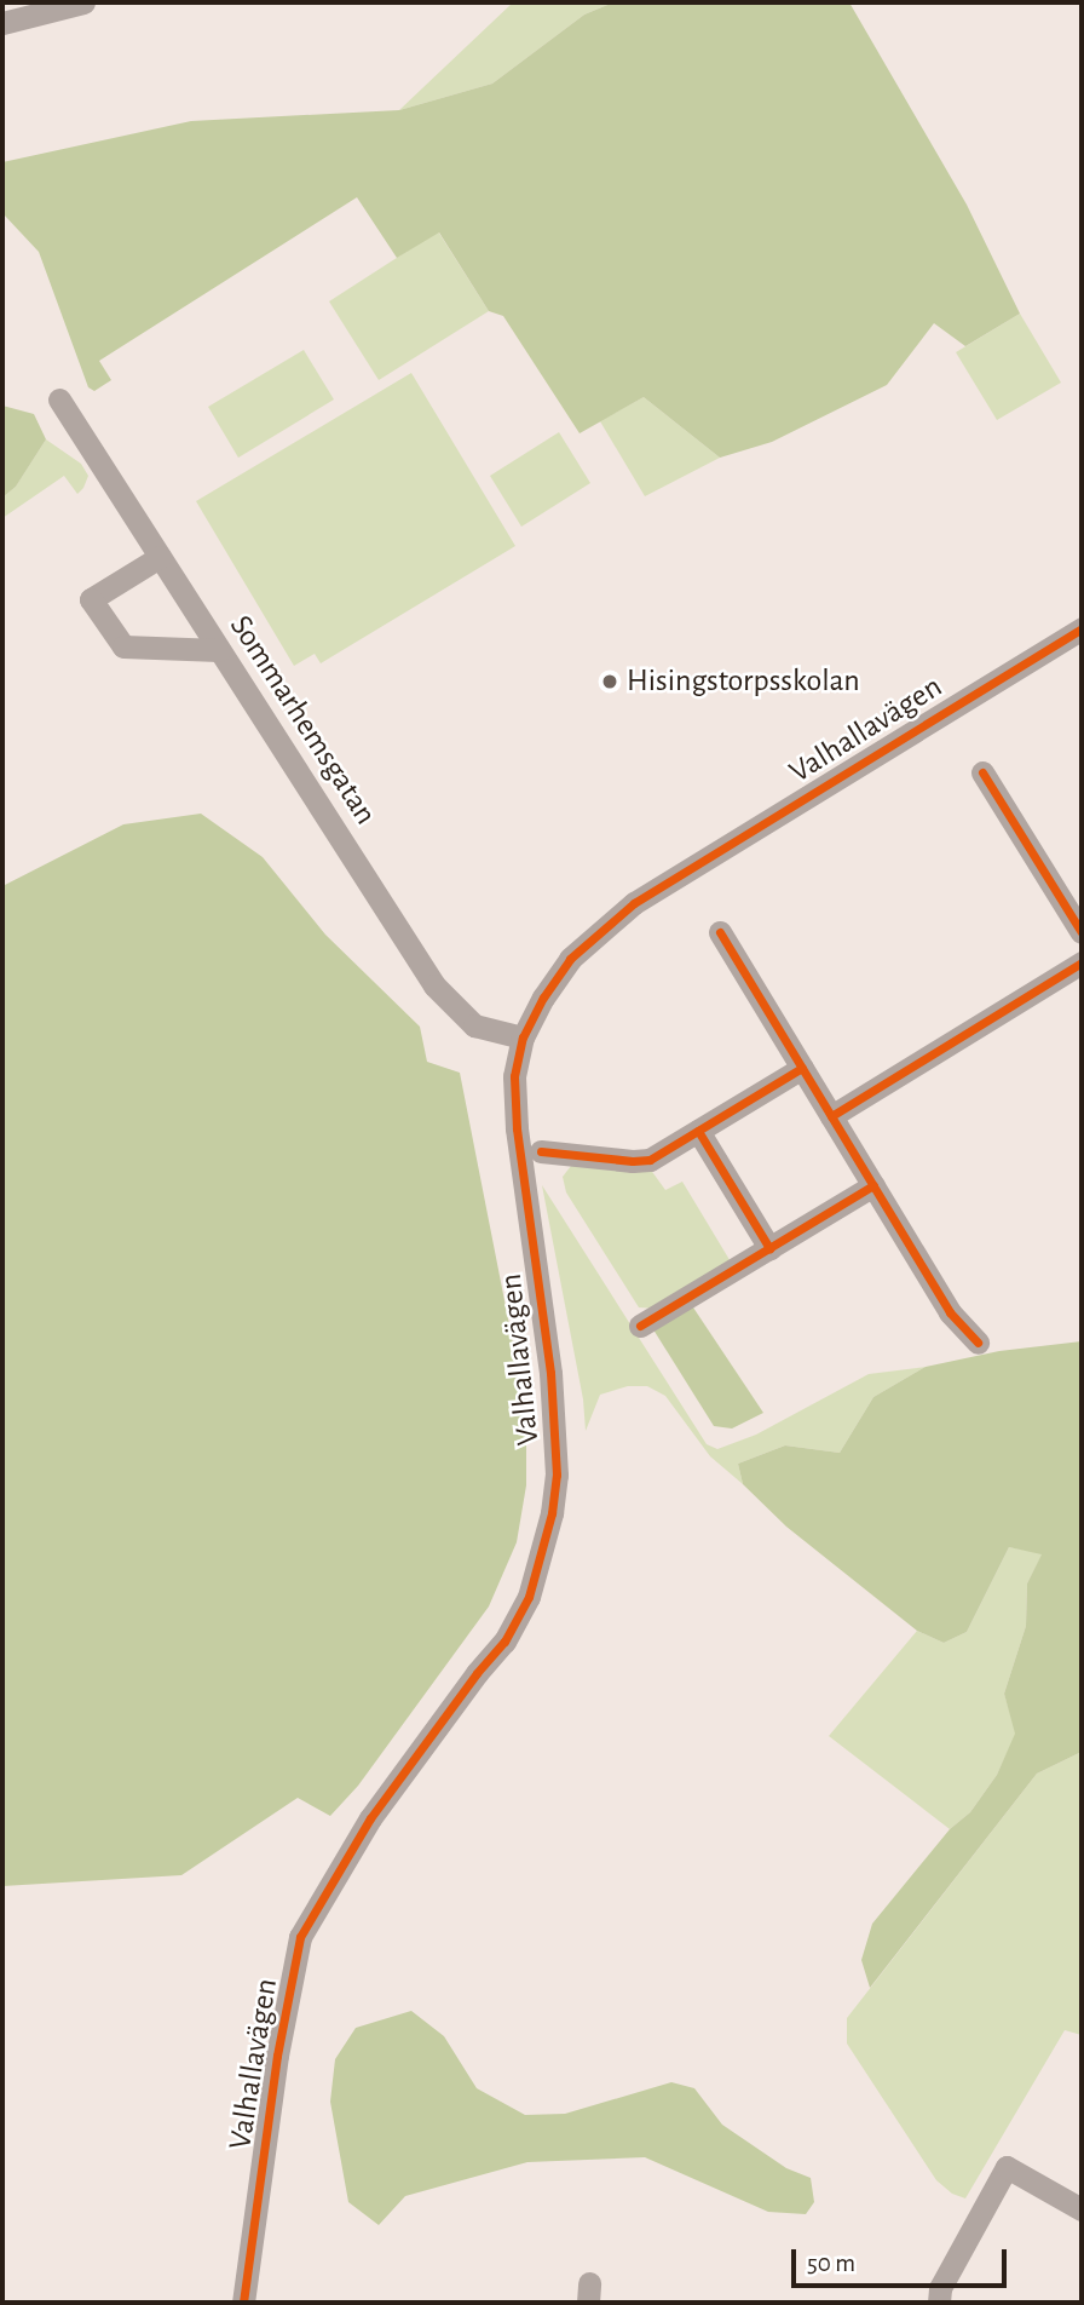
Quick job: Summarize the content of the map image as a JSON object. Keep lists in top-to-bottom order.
{
  "streets": {
    "street": ["Sommarhemsgatan", "Valhallavägen"]
  },
  "crossings": [
    ["Sommarhemsgatan", "Valhallavägen"]
  ],
  "places": ["Hisingstorpsskolan"],
  "scale_bar": "50 m"
}
